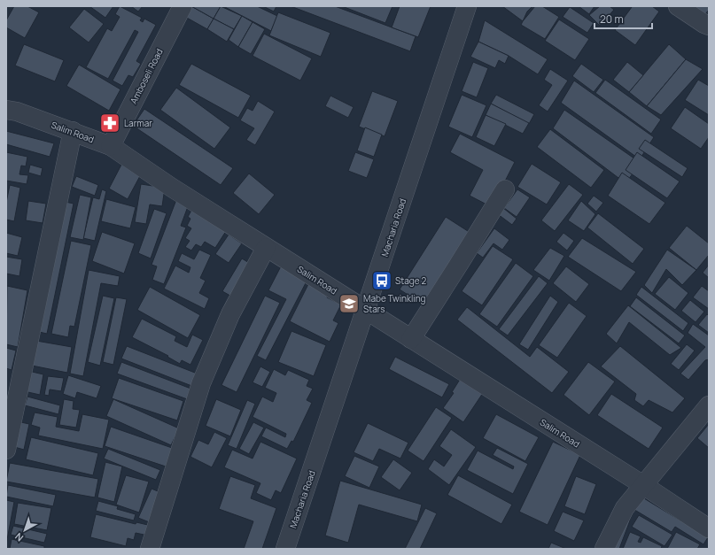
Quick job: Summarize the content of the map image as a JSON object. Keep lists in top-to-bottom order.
{
  "streets": {
    "street": ["Amboseli Road", "Salim Road", "Macharia Road"]
  },
  "crossings": [
    ["Amboseli Road", "Salim Road"],
    ["Salim Road", "Macharia Road"]
  ],
  "places": {
    "pharmacy": ["Larmar"],
    "bus stop": ["Stage 2"],
    "school or university": ["Mabe Twinkling Stars"]
  },
  "scale_bar": "20 m",
  "north": "bottom left"
}
